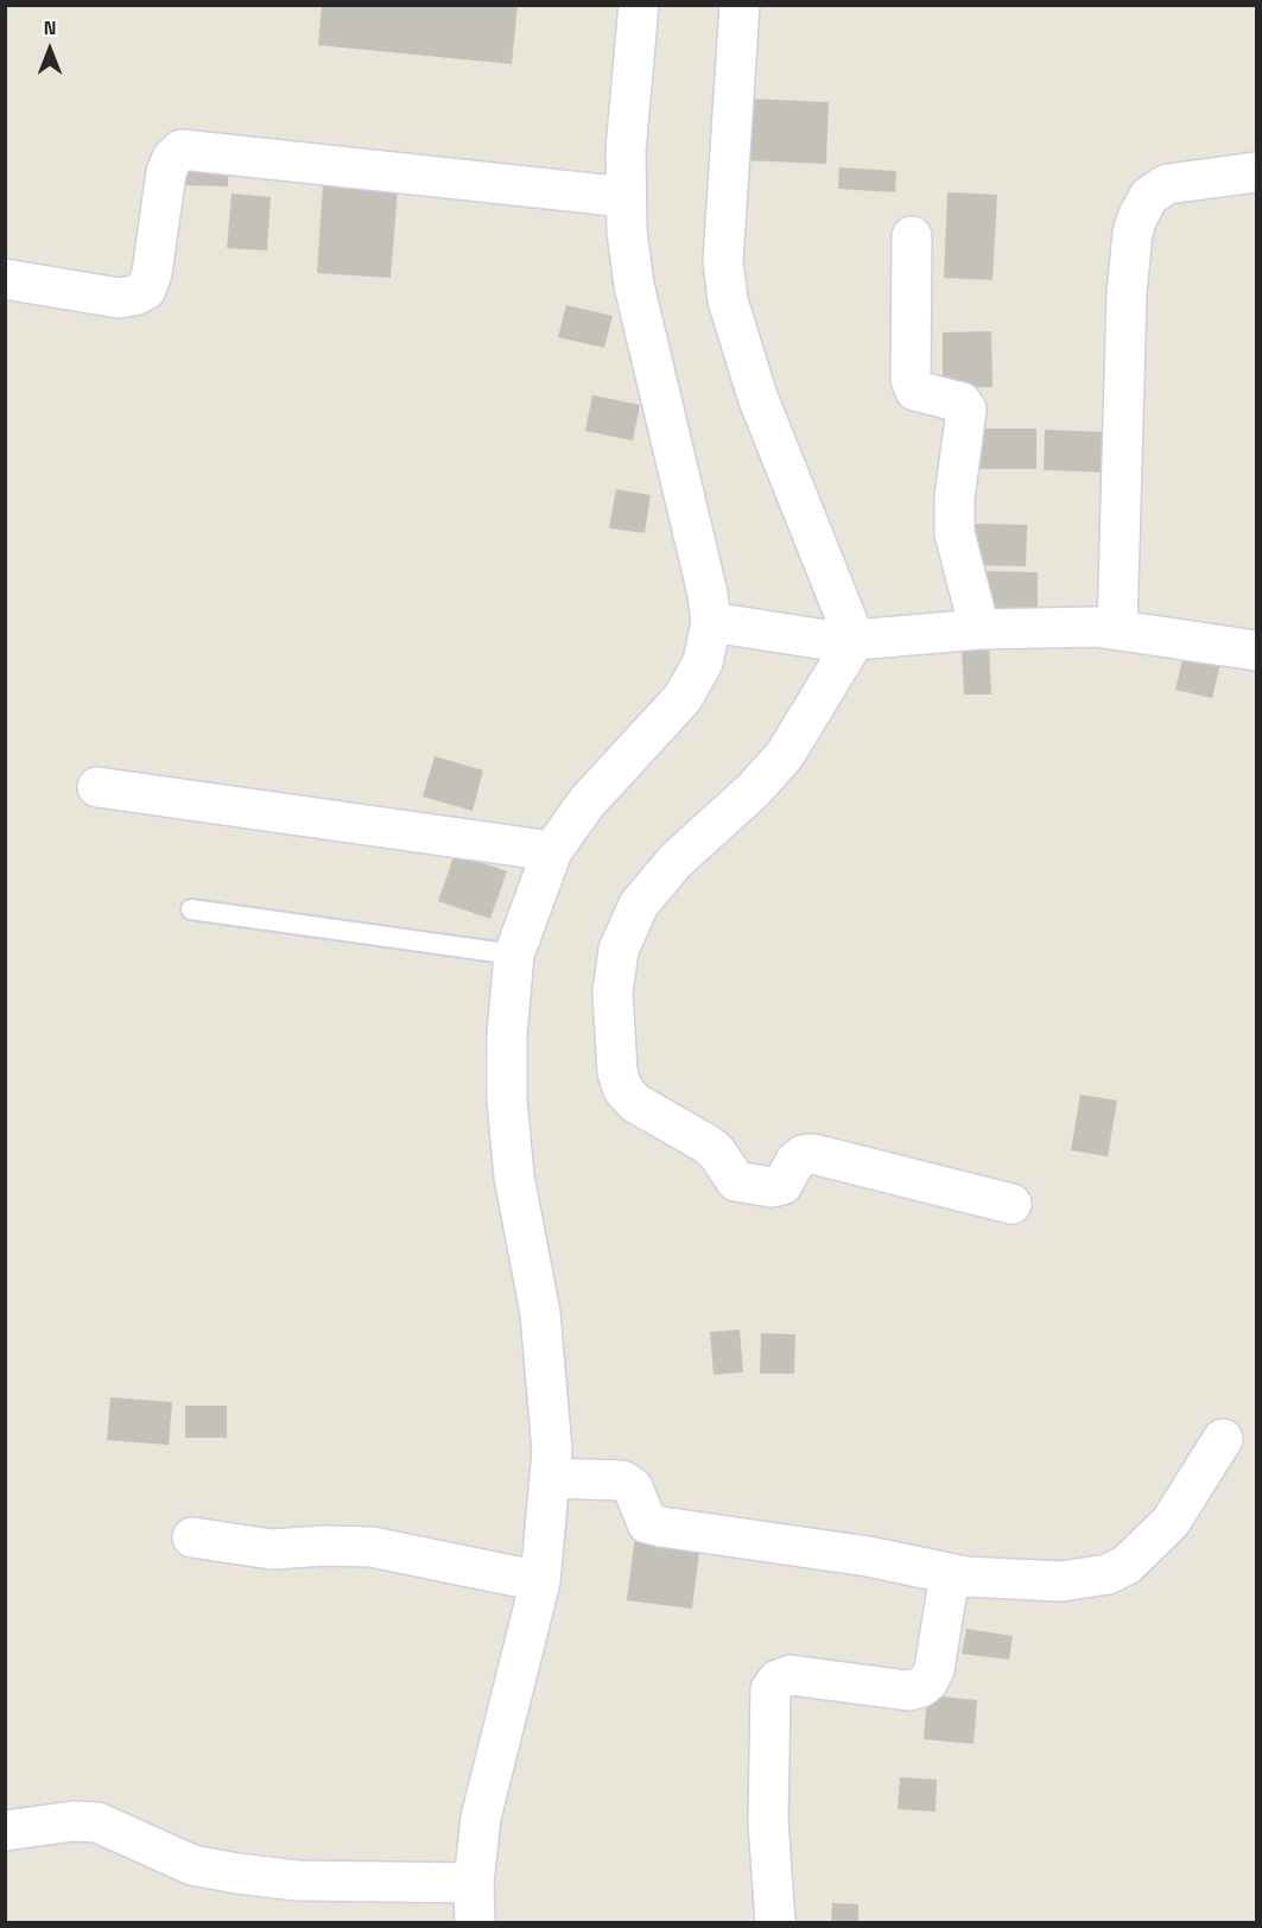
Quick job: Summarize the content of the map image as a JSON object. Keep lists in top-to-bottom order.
{
  "north": "top"
}
